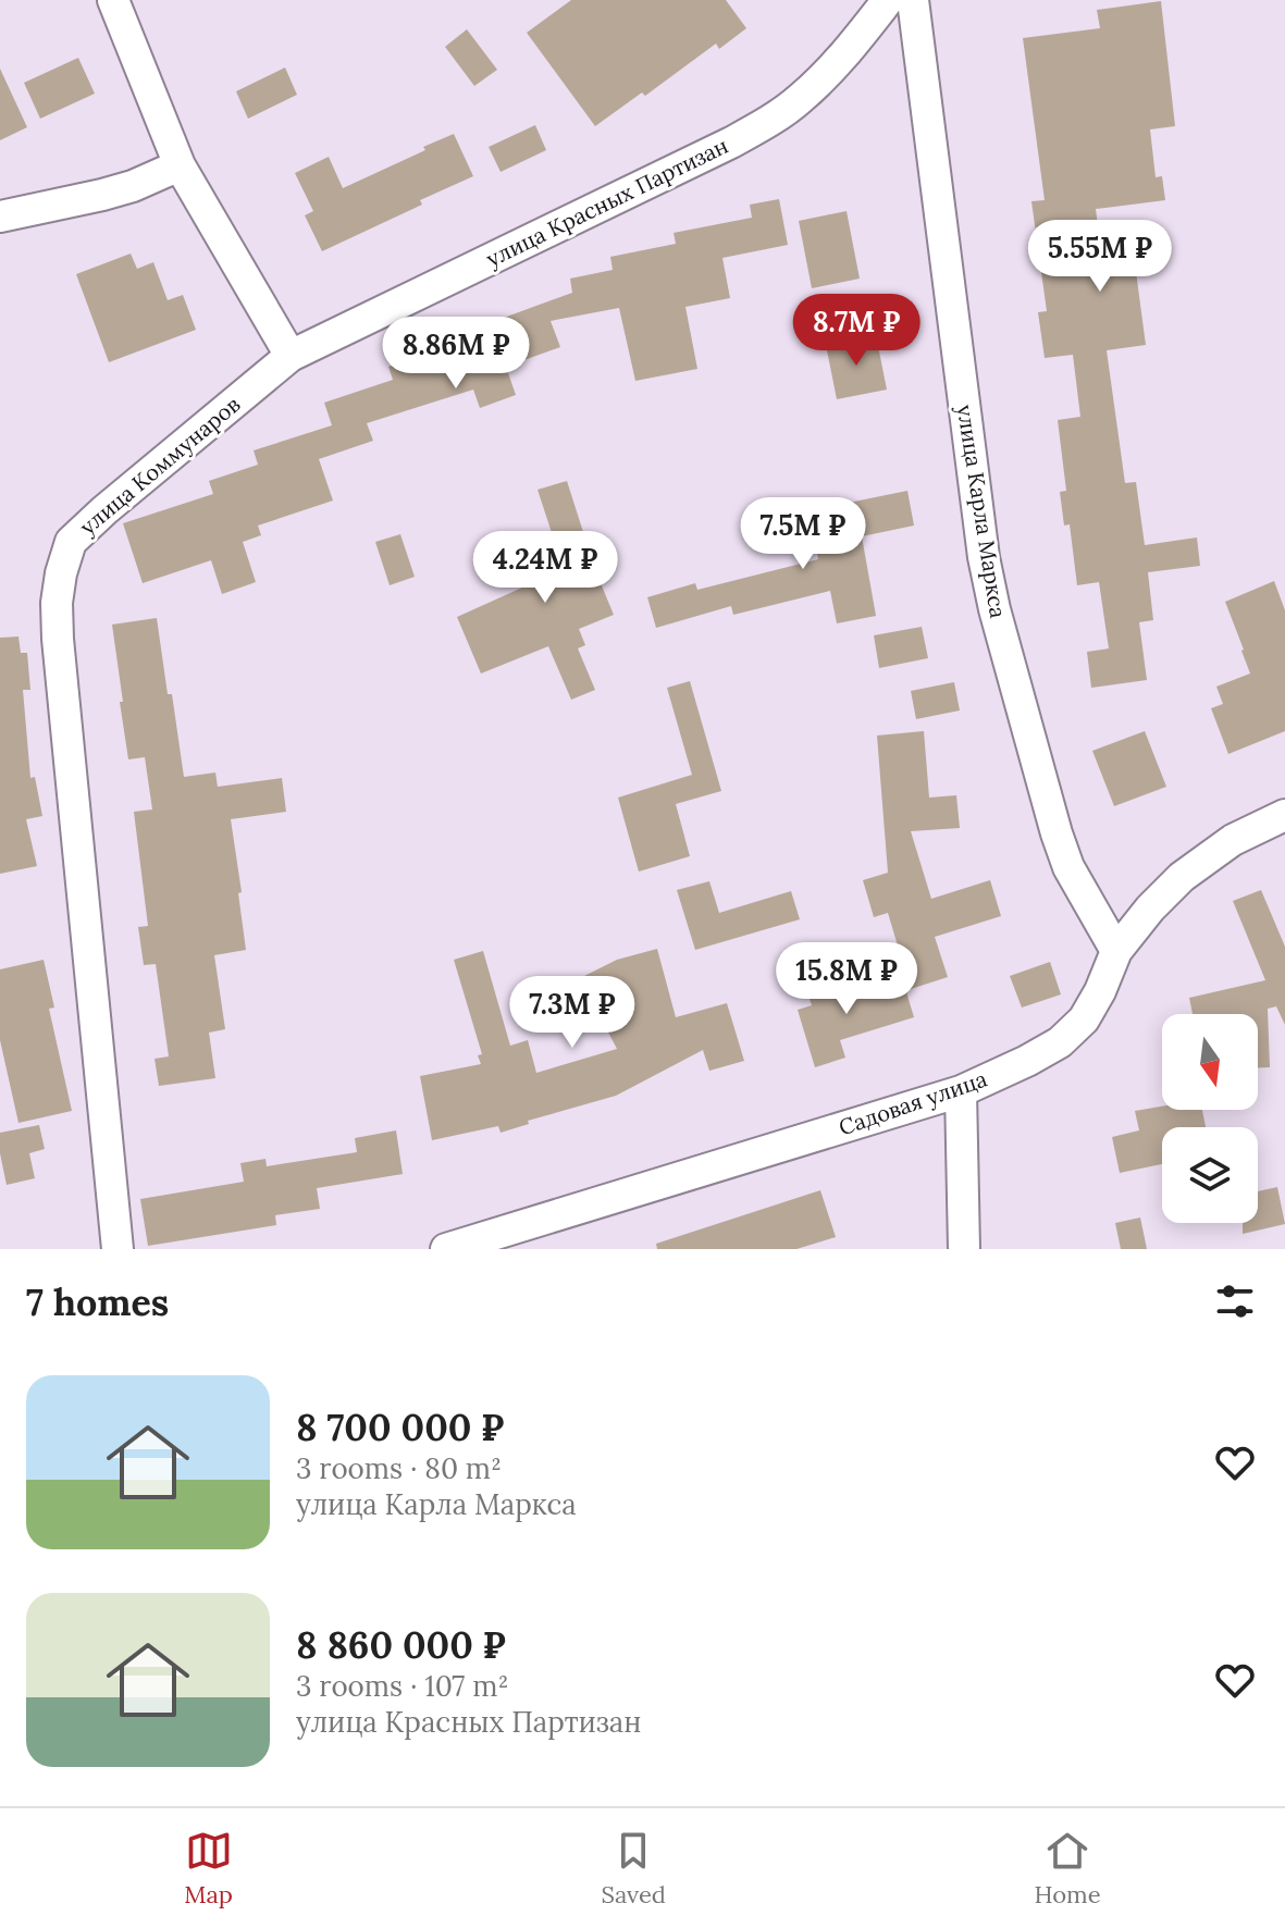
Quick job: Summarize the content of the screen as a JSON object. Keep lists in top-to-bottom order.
{
  "streets": {
    "street": [
      "улица Красных Партизан",
      "улица Коммунаров",
      "улица Карла Маркса",
      "Садовая улица"
    ]
  },
  "crossings": [
    ["улица Красных Партизан", "улица Коммунаров"],
    ["улица Карла Маркса", "Садовая улица"]
  ],
  "north": "bottom",
  "page": {
    "price": [
      "5.55M ₽",
      "8.7M ₽",
      "8.86M ₽",
      "7.5M ₽",
      "4.24M ₽",
      "15.8M ₽",
      "7.3M ₽"
    ],
    "heading": "7 homes",
    "list": [
      {
        "name": "8 700 000 ₽",
        "note": "3 rooms · 80 m² · улица Карла Маркса"
      },
      {
        "name": "8 860 000 ₽",
        "note": "3 rooms · 107 m² · улица Красных Партизан"
      }
    ],
    "tabs": ["Map", "Saved", "Home"]
  }
}
